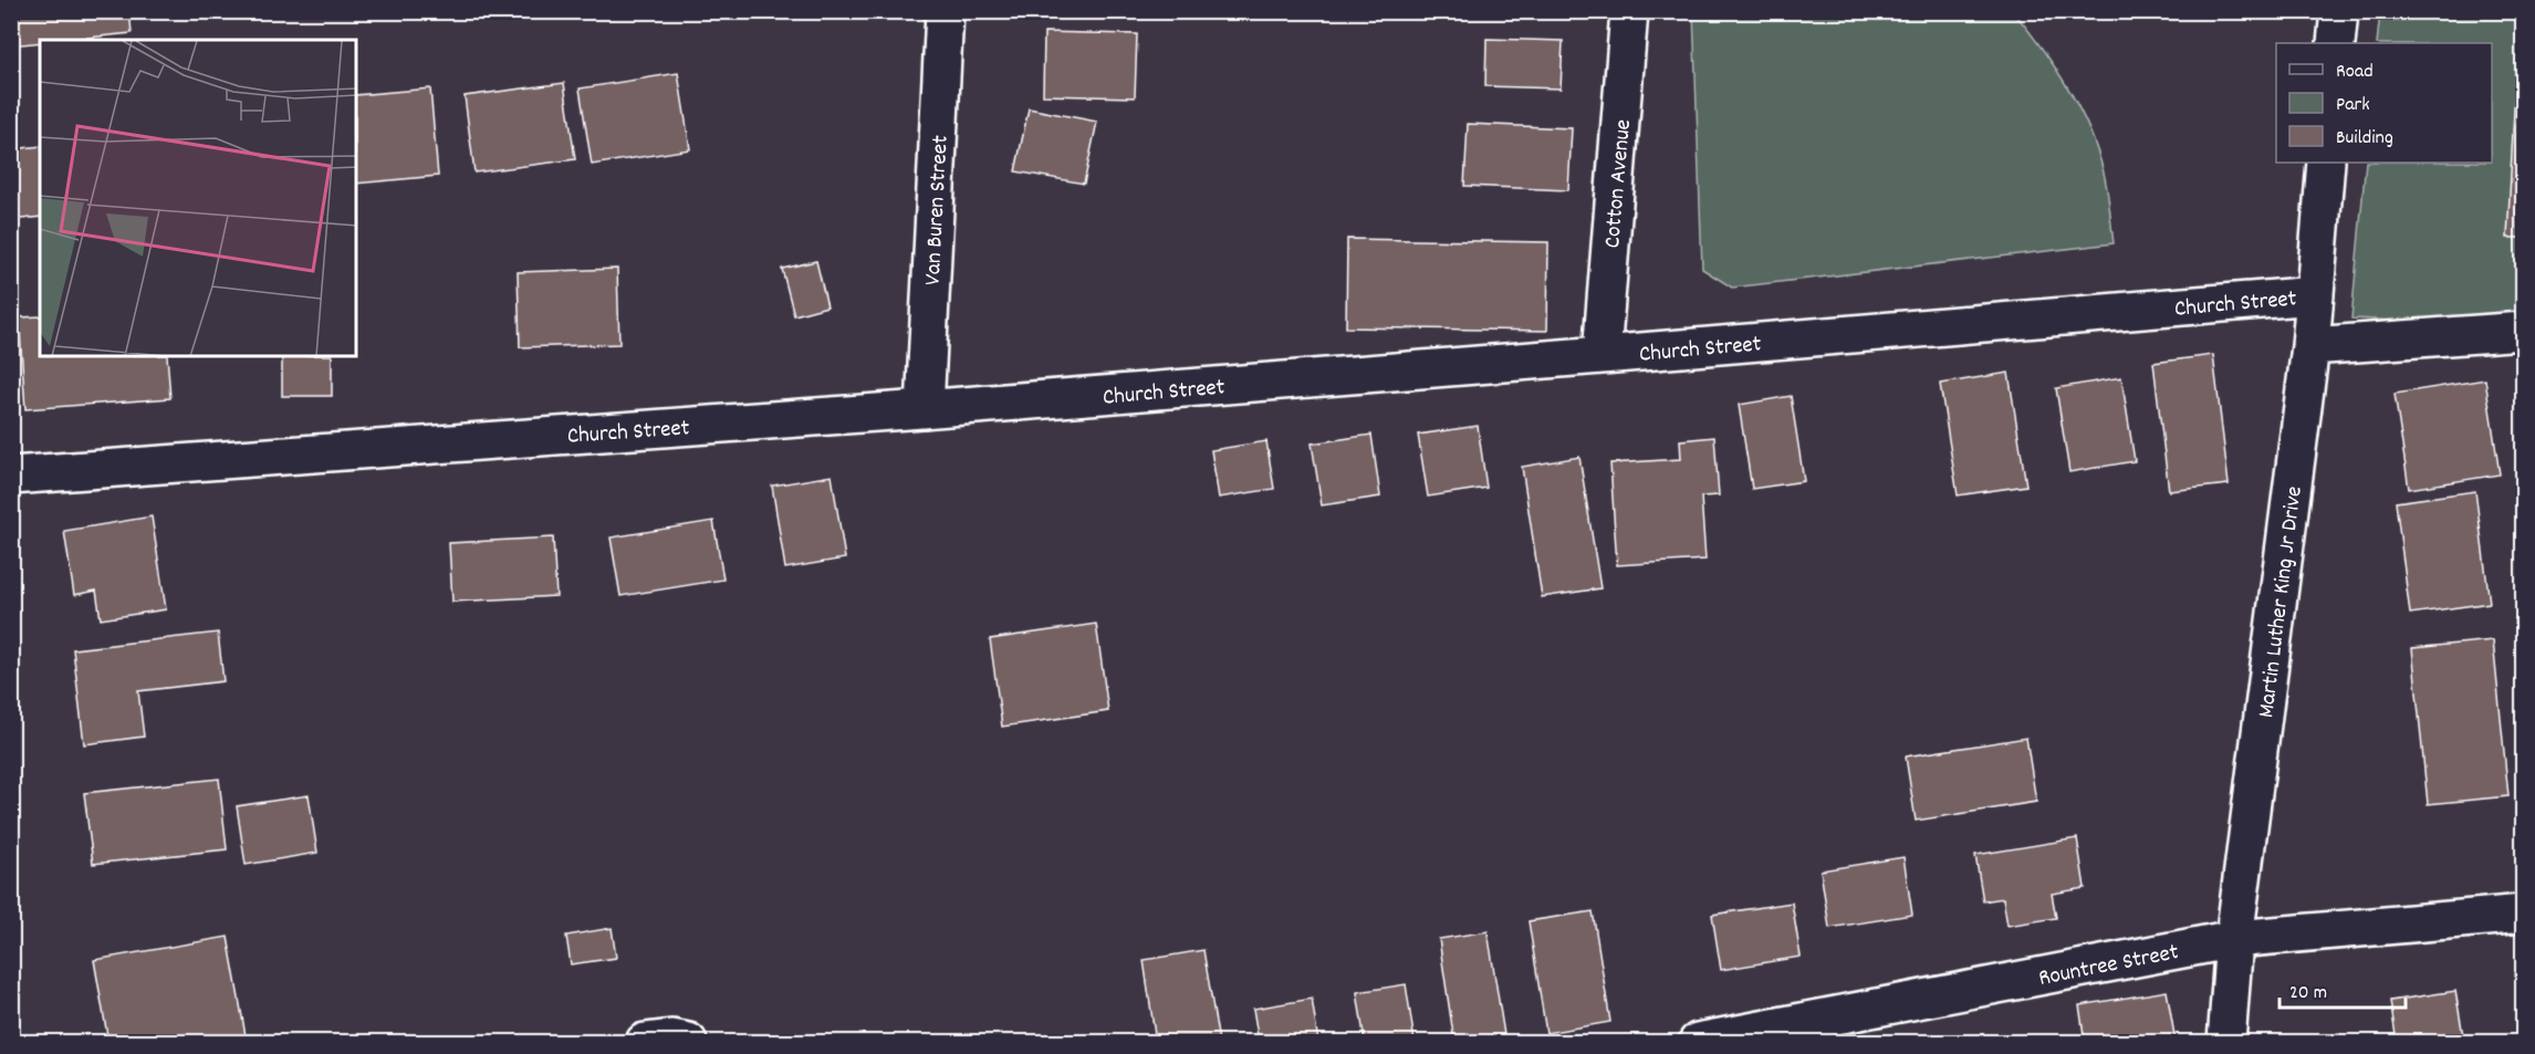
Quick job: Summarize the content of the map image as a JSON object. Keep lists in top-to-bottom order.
{
  "streets": {
    "street": [
      "Cotton Avenue",
      "Van Buren Street",
      "Church Street",
      "Martin Luther King Jr Drive",
      "Rountree Street"
    ]
  },
  "crossings": [
    ["Cotton Avenue", "Church Street"],
    ["Van Buren Street", "Church Street"],
    ["Church Street", "Martin Luther King Jr Drive"],
    ["Martin Luther King Jr Drive", "Rountree Street"]
  ],
  "legend": ["Road", "Park", "Building"],
  "scale_bar": "20 m"
}
